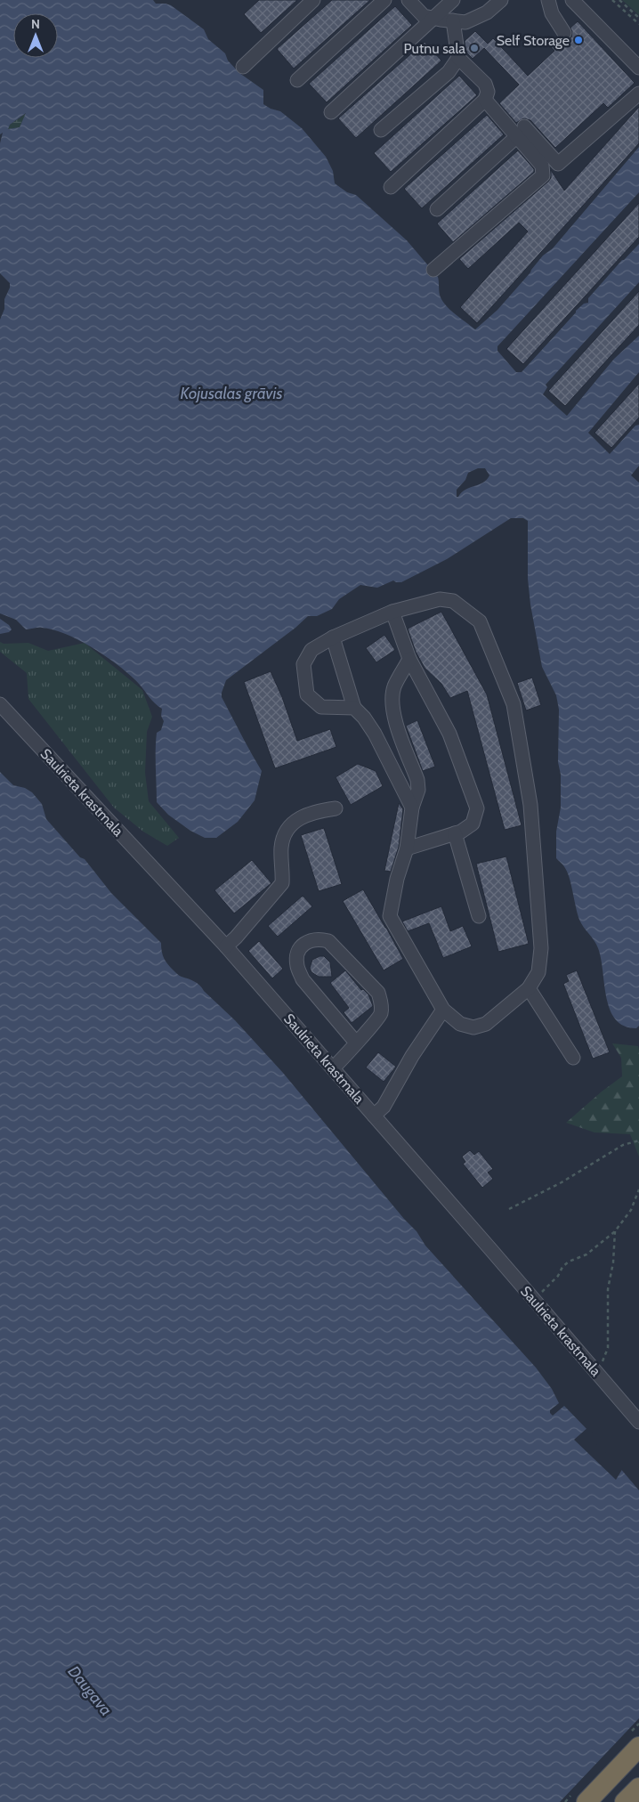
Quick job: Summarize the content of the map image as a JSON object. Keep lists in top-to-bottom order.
{
  "streets": {
    "street": ["Saulrieta krastmala"]
  },
  "water": ["Kojusalas grāvis", "Daugava"],
  "places": ["Self Storage", "Putnu sala"],
  "north": "top"
}
